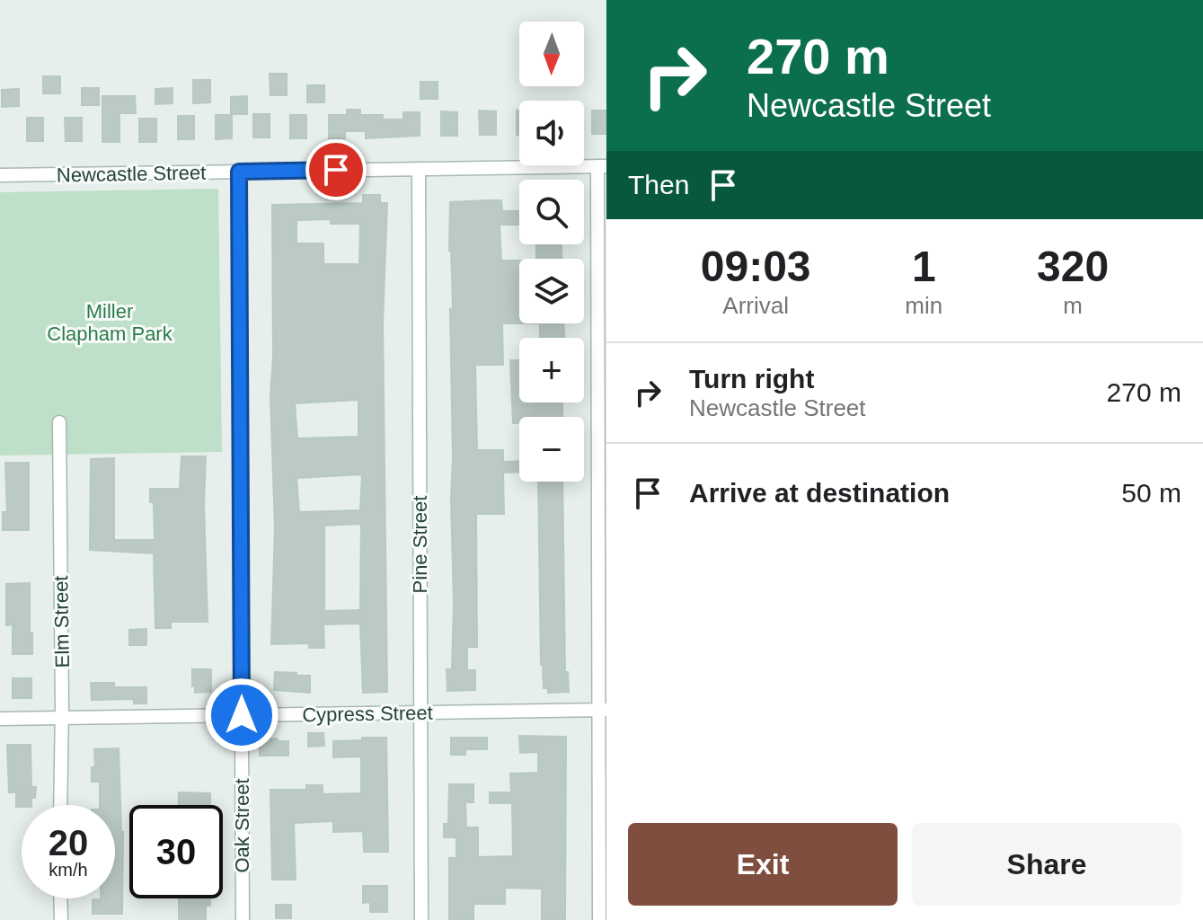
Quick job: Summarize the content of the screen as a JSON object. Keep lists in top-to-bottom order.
{
  "streets": {
    "street": [
      "Newcastle Street",
      "Pine Street",
      "Elm Street",
      "Cypress Street",
      "Oak Street"
    ]
  },
  "crossings": [
    ["Newcastle Street", "Pine Street"],
    ["Newcastle Street", "Oak Street"],
    ["Pine Street", "Cypress Street"],
    ["Elm Street", "Cypress Street"],
    ["Cypress Street", "Oak Street"]
  ],
  "parks": ["Miller Clapham Park"],
  "north": "bottom",
  "page": {
    "turn": ["270 m", "Newcastle Street"],
    "map_buttons": ["+", "−"],
    "then": "Then",
    "eta": [
      "09:03",
      "Arrival",
      "1",
      "min",
      "320",
      "m"
    ],
    "list": [
      {
        "name": "Turn right",
        "note": "Newcastle Street",
        "value": "270 m"
      },
      {
        "name": "Arrive at destination",
        "value": "50 m"
      }
    ],
    "speed": "20 km/h",
    "limit": "30",
    "buttons": ["Exit", "Share"]
  }
}
